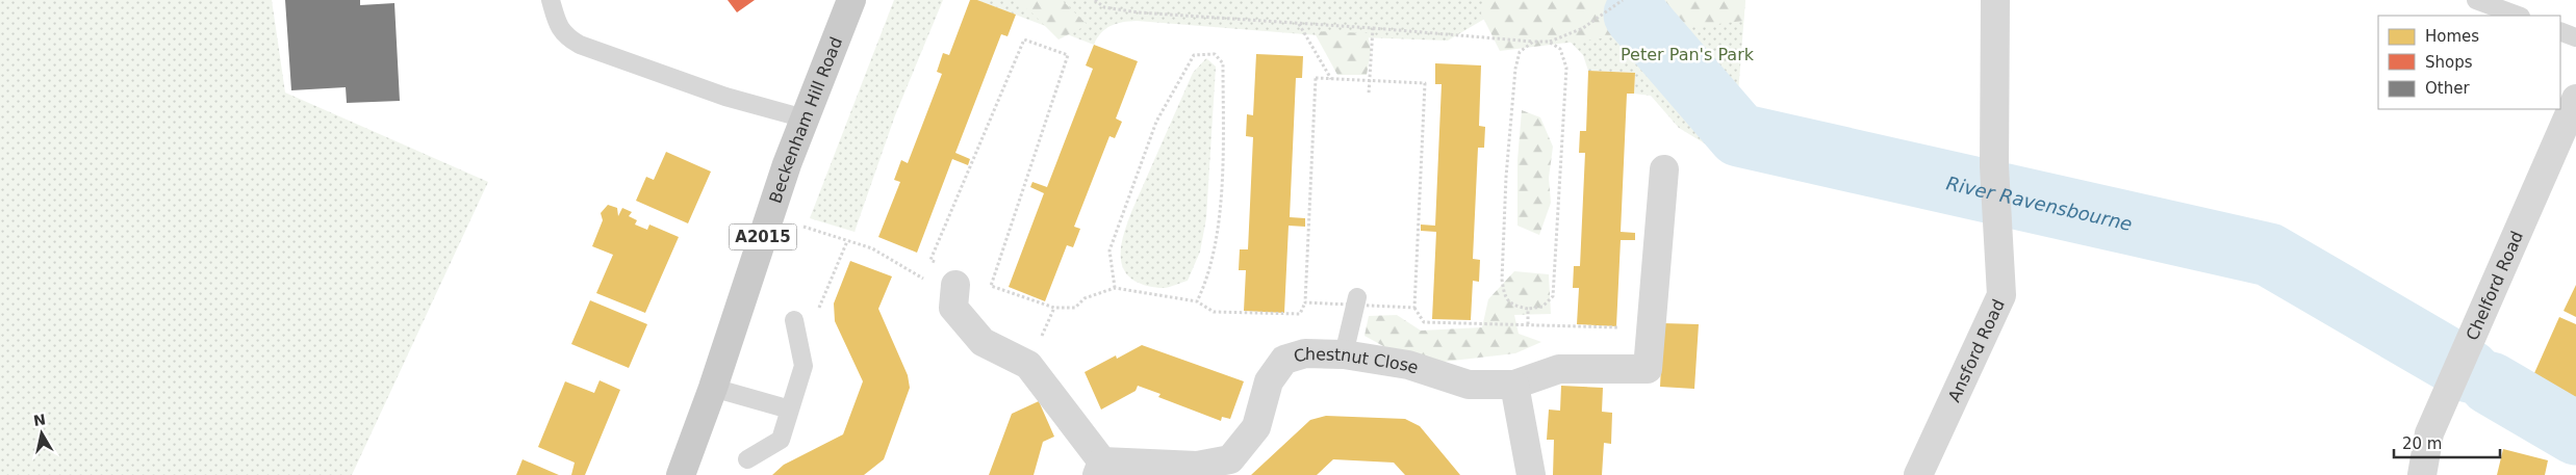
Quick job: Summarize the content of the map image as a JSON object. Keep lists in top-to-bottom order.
{
  "streets": {
    "main road": ["Beckenham Hill Road", "A2015"],
    "street": ["Chelford Road", "Ansford Road", "Chestnut Close"]
  },
  "water": ["River Ravensbourne"],
  "parks": ["Peter Pan's Park"],
  "legend": ["Homes", "Shops", "Other"],
  "scale_bar": "20 m",
  "north": "top"
}
